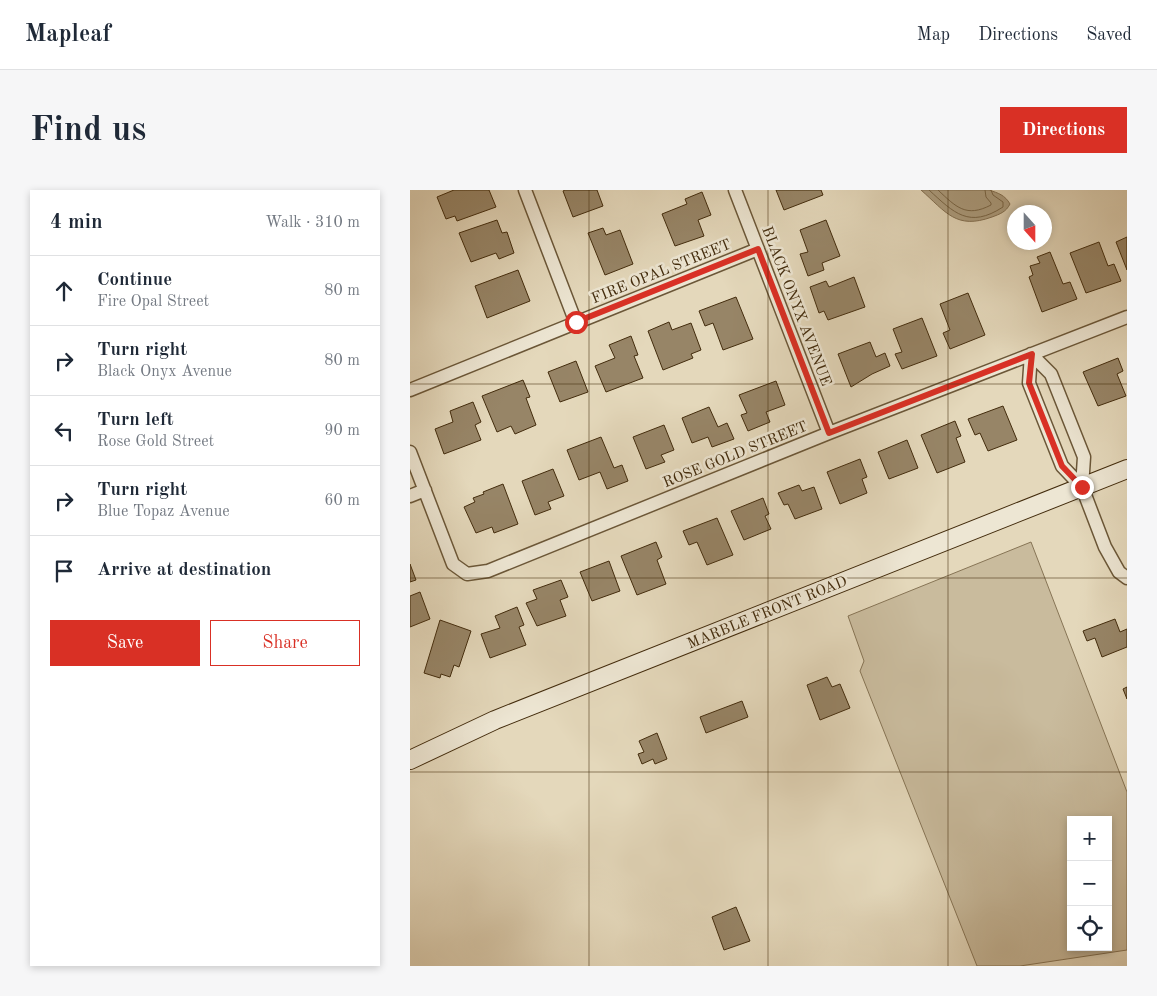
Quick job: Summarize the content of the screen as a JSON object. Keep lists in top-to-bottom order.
{
  "streets": {
    "street": [
      "FIRE OPAL STREET",
      "BLACK ONYX AVENUE",
      "ROSE GOLD STREET",
      "MARBLE FRONT ROAD"
    ]
  },
  "crossings": [
    ["FIRE OPAL STREET", "BLACK ONYX AVENUE"],
    ["BLACK ONYX AVENUE", "ROSE GOLD STREET"]
  ],
  "north": "bottom",
  "page": {
    "header": "Mapleaf",
    "nav": ["Map", "Directions", "Saved"],
    "buttons": [
      "Directions",
      ["Save", "Share"]
    ],
    "title": "Find us",
    "heading": ["4 min", "Walk · 310 m"],
    "list": [
      ["Continue", "Fire Opal Street", "80 m"],
      ["Turn right", "Black Onyx Avenue", "80 m"],
      ["Turn left", "Rose Gold Street", "90 m"],
      ["Turn right", "Blue Topaz Avenue", "60 m"],
      "Arrive at destination"
    ],
    "map_buttons": ["+", "−"]
  }
}
